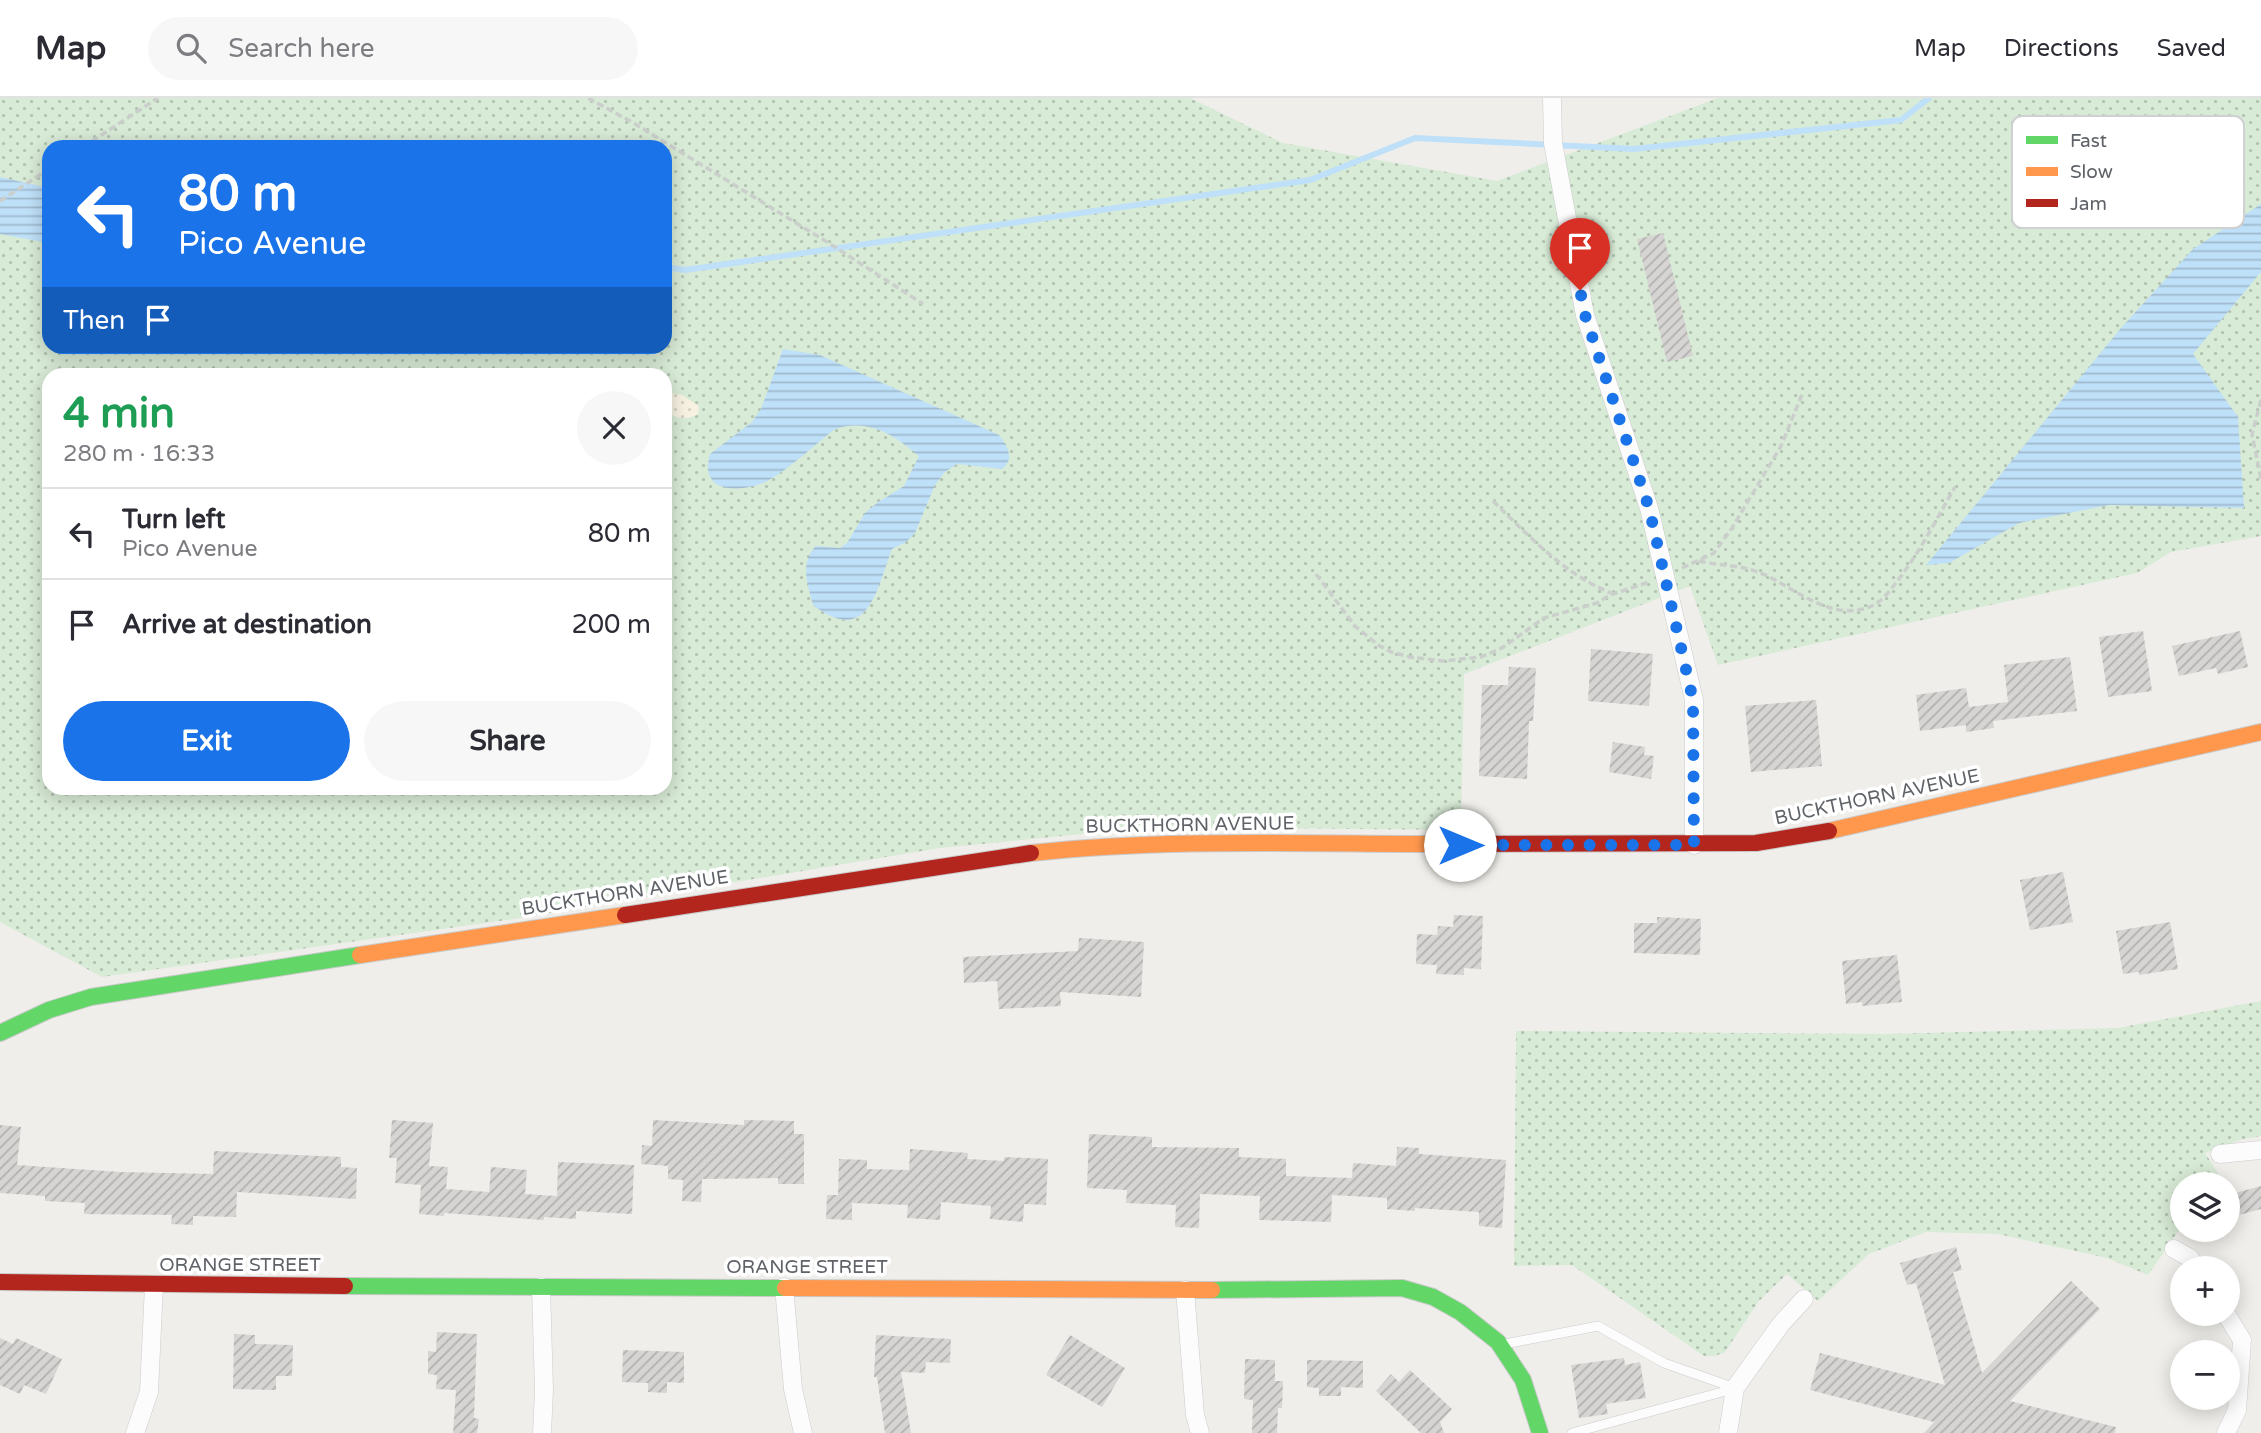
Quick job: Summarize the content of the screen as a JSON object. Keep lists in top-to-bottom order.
{
  "streets": {
    "street": ["BUCKTHORN AVENUE", "ORANGE STREET"]
  },
  "legend": ["Fast", "Slow", "Jam"],
  "page": {
    "header": "Map",
    "search": "Search here",
    "nav": ["Map", "Directions", "Saved"],
    "turn": ["80 m", "Pico Avenue"],
    "then": "Then",
    "heading": ["4 min", "280 m · 16:33"],
    "list": [
      {
        "name": "Turn left",
        "note": "Pico Avenue",
        "value": "80 m"
      },
      {
        "name": "Arrive at destination",
        "value": "200 m"
      }
    ],
    "buttons": ["Exit", "Share"],
    "map_buttons": ["+", "−"]
  }
}
